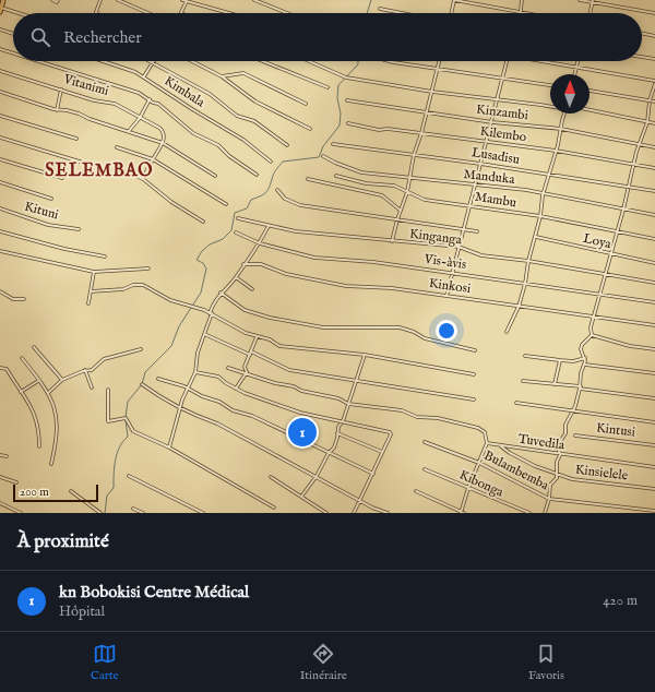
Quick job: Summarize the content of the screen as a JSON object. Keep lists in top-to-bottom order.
{
  "streets": {
    "street": [
      "Vitanimi",
      "Kimbala",
      "Kinzambi",
      "Kilembo",
      "Lusadisu",
      "Manduka",
      "Mambu",
      "Kituni",
      "Kinganga",
      "Loya",
      "Vis-àvis",
      "Kinkosi",
      "Kintusi",
      "Tuvedila",
      "Bulambemba",
      "Kinsielele",
      "Kibonga"
    ]
  },
  "crossings": [
    ["Tuvedila", "Kinsielele"]
  ],
  "districts": ["SELEMBAO"],
  "scale_bar": "200 m",
  "north": "top",
  "page": {
    "search": "Rechercher",
    "pins": "1",
    "scale": "200 m",
    "heading": "À proximité",
    "list": [
      {
        "mark": "1",
        "name": "kn Bobokisi Centre Médical",
        "note": "Hôpital",
        "value": "420 m"
      }
    ],
    "nav": ["Carte", "Itinéraire", "Favoris"]
  }
}
